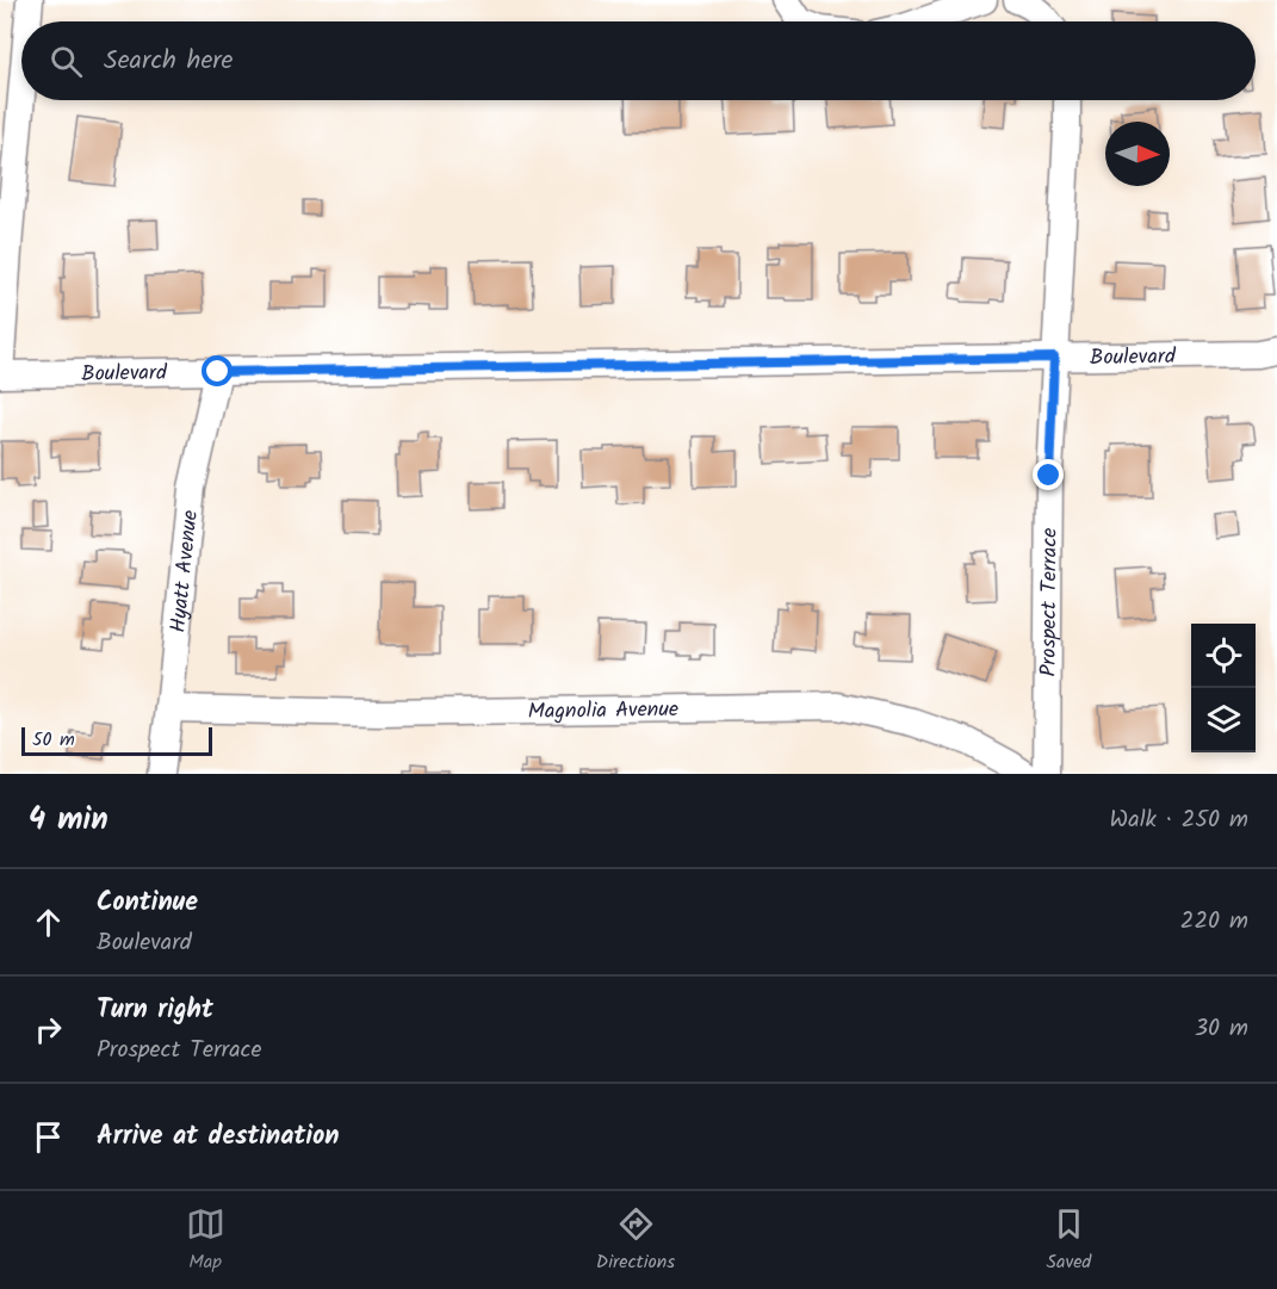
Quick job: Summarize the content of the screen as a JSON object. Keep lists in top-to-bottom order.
{
  "streets": {
    "street": [
      "Boulevard",
      "Hyatt Avenue",
      "Prospect Terrace",
      "Magnolia Avenue"
    ]
  },
  "crossings": [
    ["Boulevard", "Hyatt Avenue"],
    ["Boulevard", "Prospect Terrace"],
    ["Hyatt Avenue", "Magnolia Avenue"]
  ],
  "scale_bar": "50 m",
  "north": "right",
  "page": {
    "search": "Search here",
    "scale": "50 m",
    "heading": ["4 min", "Walk · 250 m"],
    "list": [
      ["Continue", "Boulevard", "220 m"],
      ["Turn right", "Prospect Terrace", "30 m"],
      "Arrive at destination"
    ],
    "nav": ["Map", "Directions", "Saved"]
  }
}
